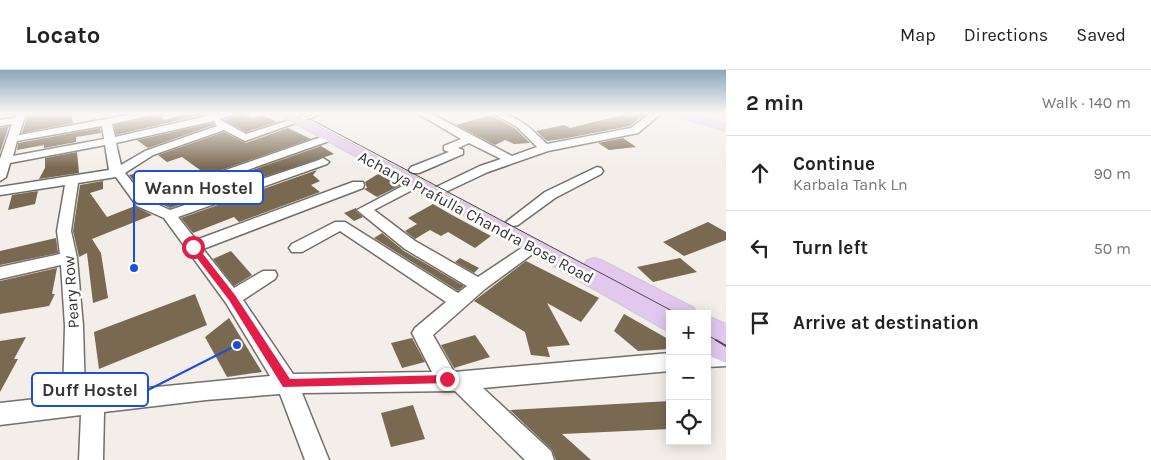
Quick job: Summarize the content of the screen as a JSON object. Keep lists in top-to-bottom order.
{
  "streets": {
    "main road": ["Acharya Prafulla Chandra Bose Road"],
    "street": ["Peary Row"]
  },
  "places": ["Wann Hostel", "Duff Hostel"],
  "page": {
    "header": "Locato",
    "nav": ["Map", "Directions", "Saved"],
    "heading": ["2 min", "Walk · 140 m"],
    "list": [
      ["Continue", "Karbala Tank Ln", "90 m"],
      ["Turn left", "50 m"],
      "Arrive at destination"
    ],
    "map_buttons": ["+", "−"]
  }
}
